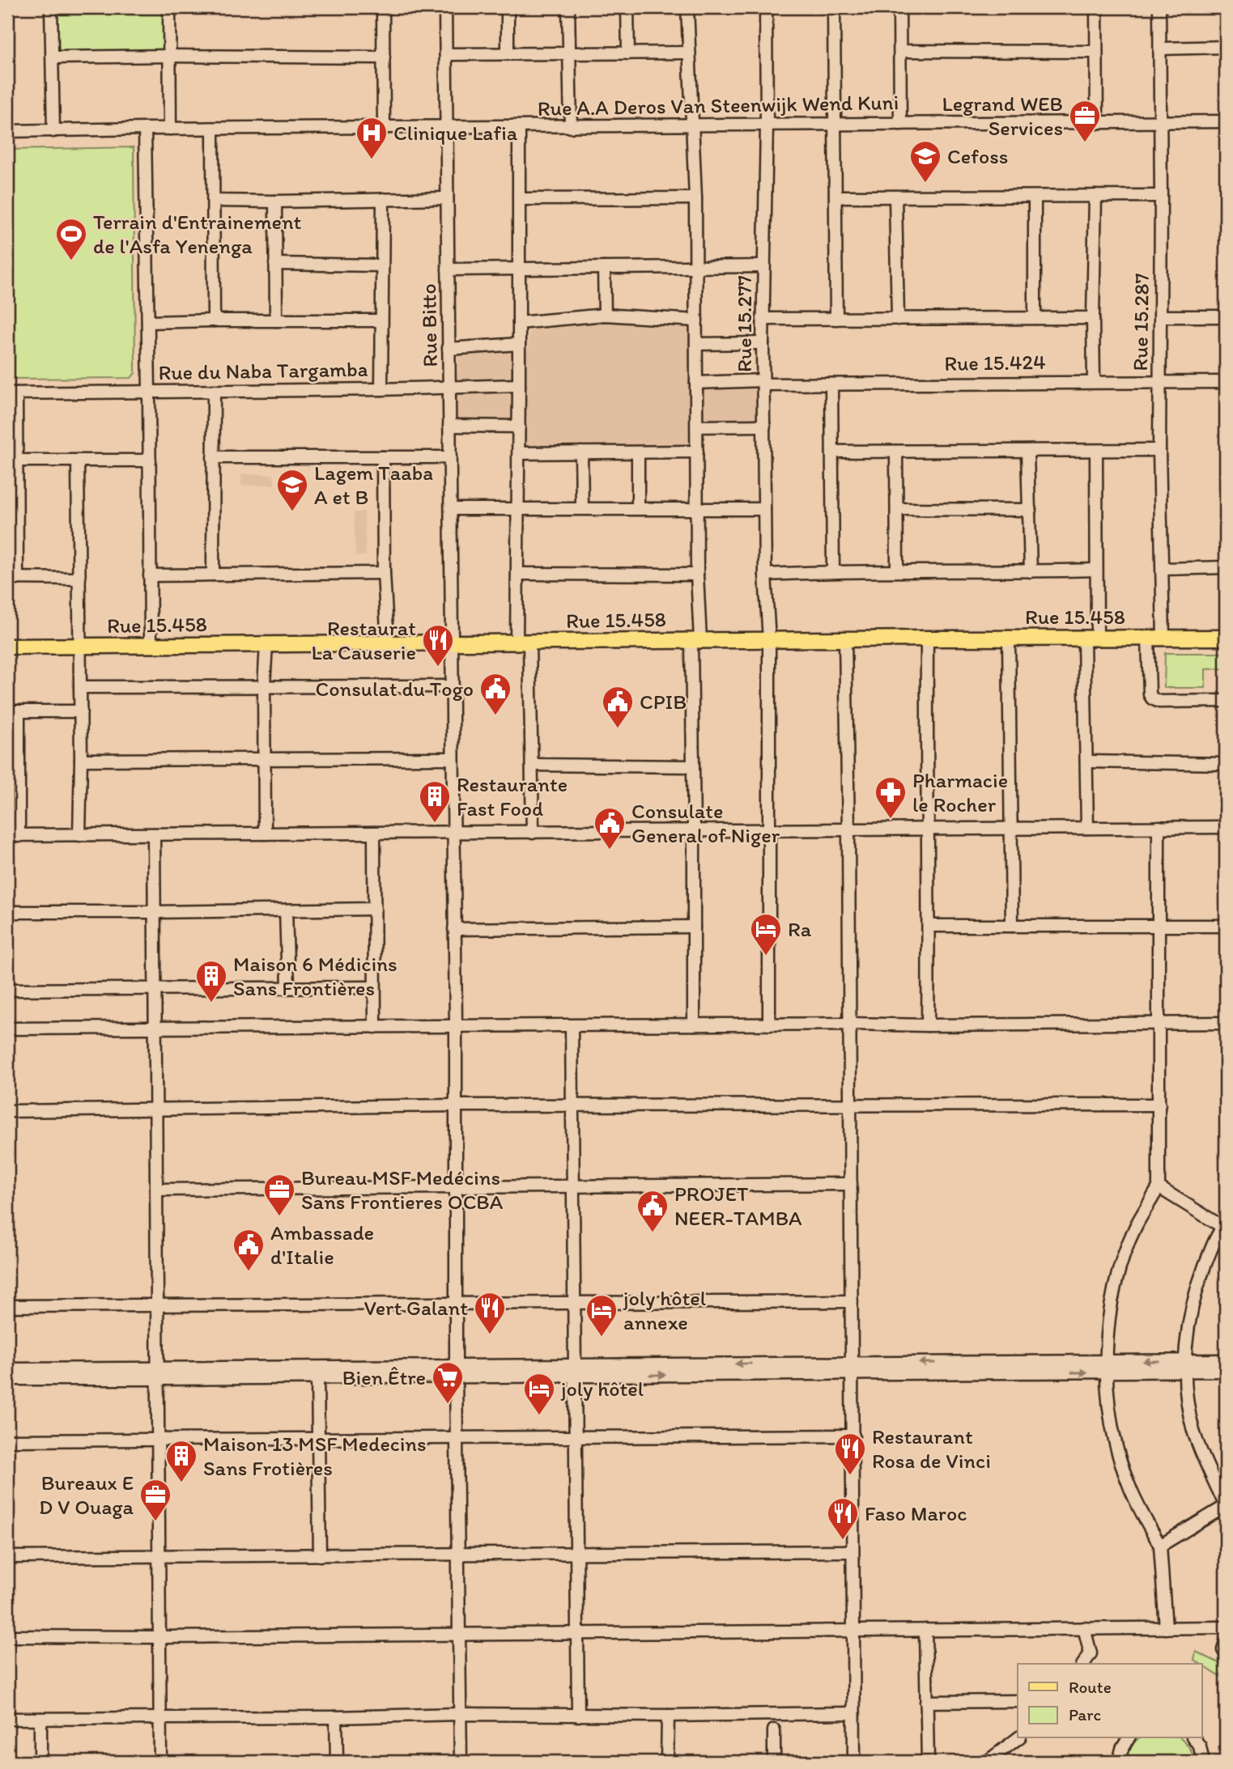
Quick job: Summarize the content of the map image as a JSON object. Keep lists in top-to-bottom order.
{
  "streets": {
    "main road": ["Rue 15.458"],
    "street": [
      "Rue A.A Deros Van Steenwijk Wend Kuni",
      "Rue 15.287",
      "Rue 15.277",
      "Rue Bitto",
      "Rue 15.424",
      "Rue du Naba Targamba"
    ]
  },
  "crossings": [
    ["Rue A.A Deros Van Steenwijk Wend Kuni", "Rue 15.287"],
    ["Rue A.A Deros Van Steenwijk Wend Kuni", "Rue 15.277"],
    ["Rue A.A Deros Van Steenwijk Wend Kuni", "Rue Bitto"],
    ["Rue 15.287", "Rue 15.424"],
    ["Rue 15.287", "Rue 15.458"],
    ["Rue 15.277", "Rue 15.424"],
    ["Rue 15.277", "Rue 15.458"],
    ["Rue Bitto", "Rue du Naba Targamba"],
    ["Rue Bitto", "Rue 15.458"]
  ],
  "places": {
    "office": ["Legrand WEB Services", "Bureau MSF Medécins Sans Frontieres OCBA", "Bureaux E D V Ouaga"],
    "hospital": ["Clinique Lafia"],
    "school or university": ["Cefoss", "Lagem Taaba A et B"],
    "sports": ["Terrain d'Entrainement de l'Asfa Yenenga"],
    "restaurant": [
      "Restaurat La Causerie",
      "Vert Galant",
      "Restaurant Rosa de Vinci",
      "Faso Maroc"
    ],
    "public building": [
      "Consulat du Togo",
      "CPIB",
      "Consulate General of Niger",
      "PROJET NEER-TAMBA",
      "Ambassade d'Italie"
    ],
    "pharmacy": ["Pharmacie le Rocher"],
    "building": ["Restaurante Fast Food", "Maison 6 Médicins Sans Frontières", "Maison 13 MSF Medecins Sans Frotières"],
    "hotel": ["Ra", "joly hôtel annexe", "joly hôtel"],
    "supermarket": ["Bien Être"]
  },
  "legend": ["Route", "Parc"]
}
